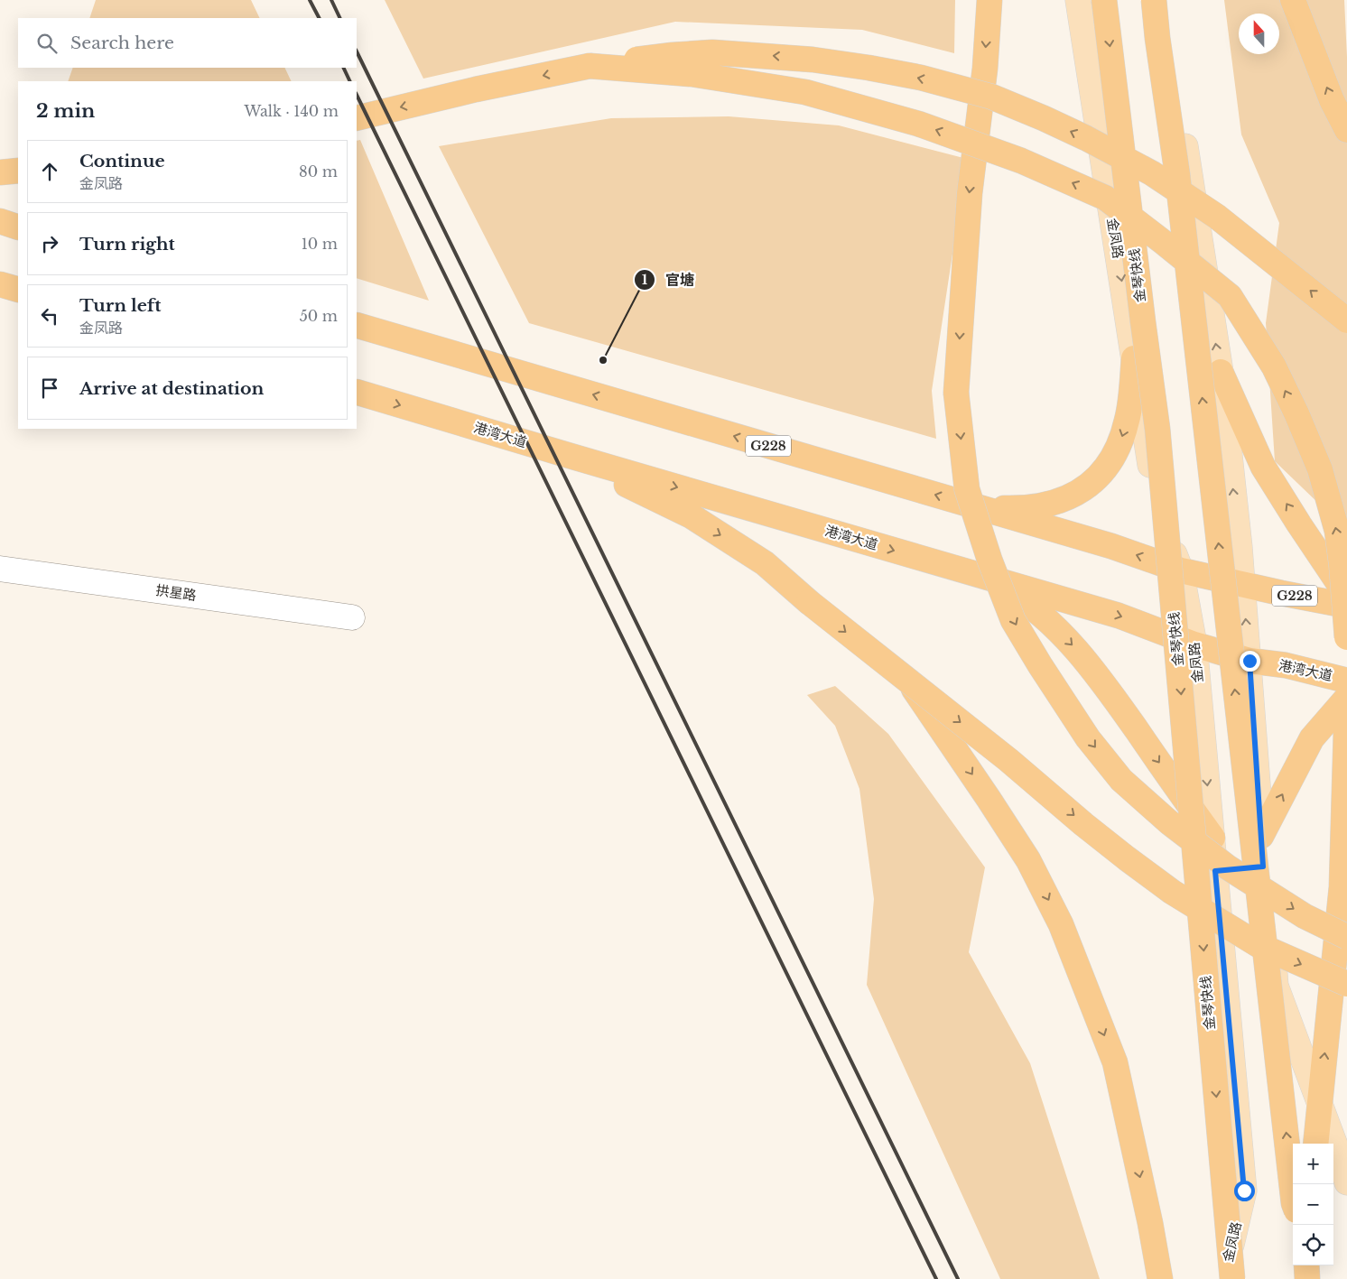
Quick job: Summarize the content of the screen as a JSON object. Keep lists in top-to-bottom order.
{
  "streets": {
    "highway": ["金琴快线", "港湾大道", "G228"],
    "main road": ["金凤路"],
    "street": ["拱星路"]
  },
  "crossings": [
    ["金凤路", "港湾大道"],
    ["金凤路", "G228"]
  ],
  "places": ["官塘"],
  "north": "top",
  "page": {
    "search": "Search here",
    "heading": ["2 min", "Walk · 140 m"],
    "list": [
      ["Continue", "金凤路", "80 m"],
      ["Turn right", "10 m"],
      ["Turn left", "金凤路", "50 m"],
      "Arrive at destination"
    ],
    "map_buttons": ["+", "−"]
  }
}
